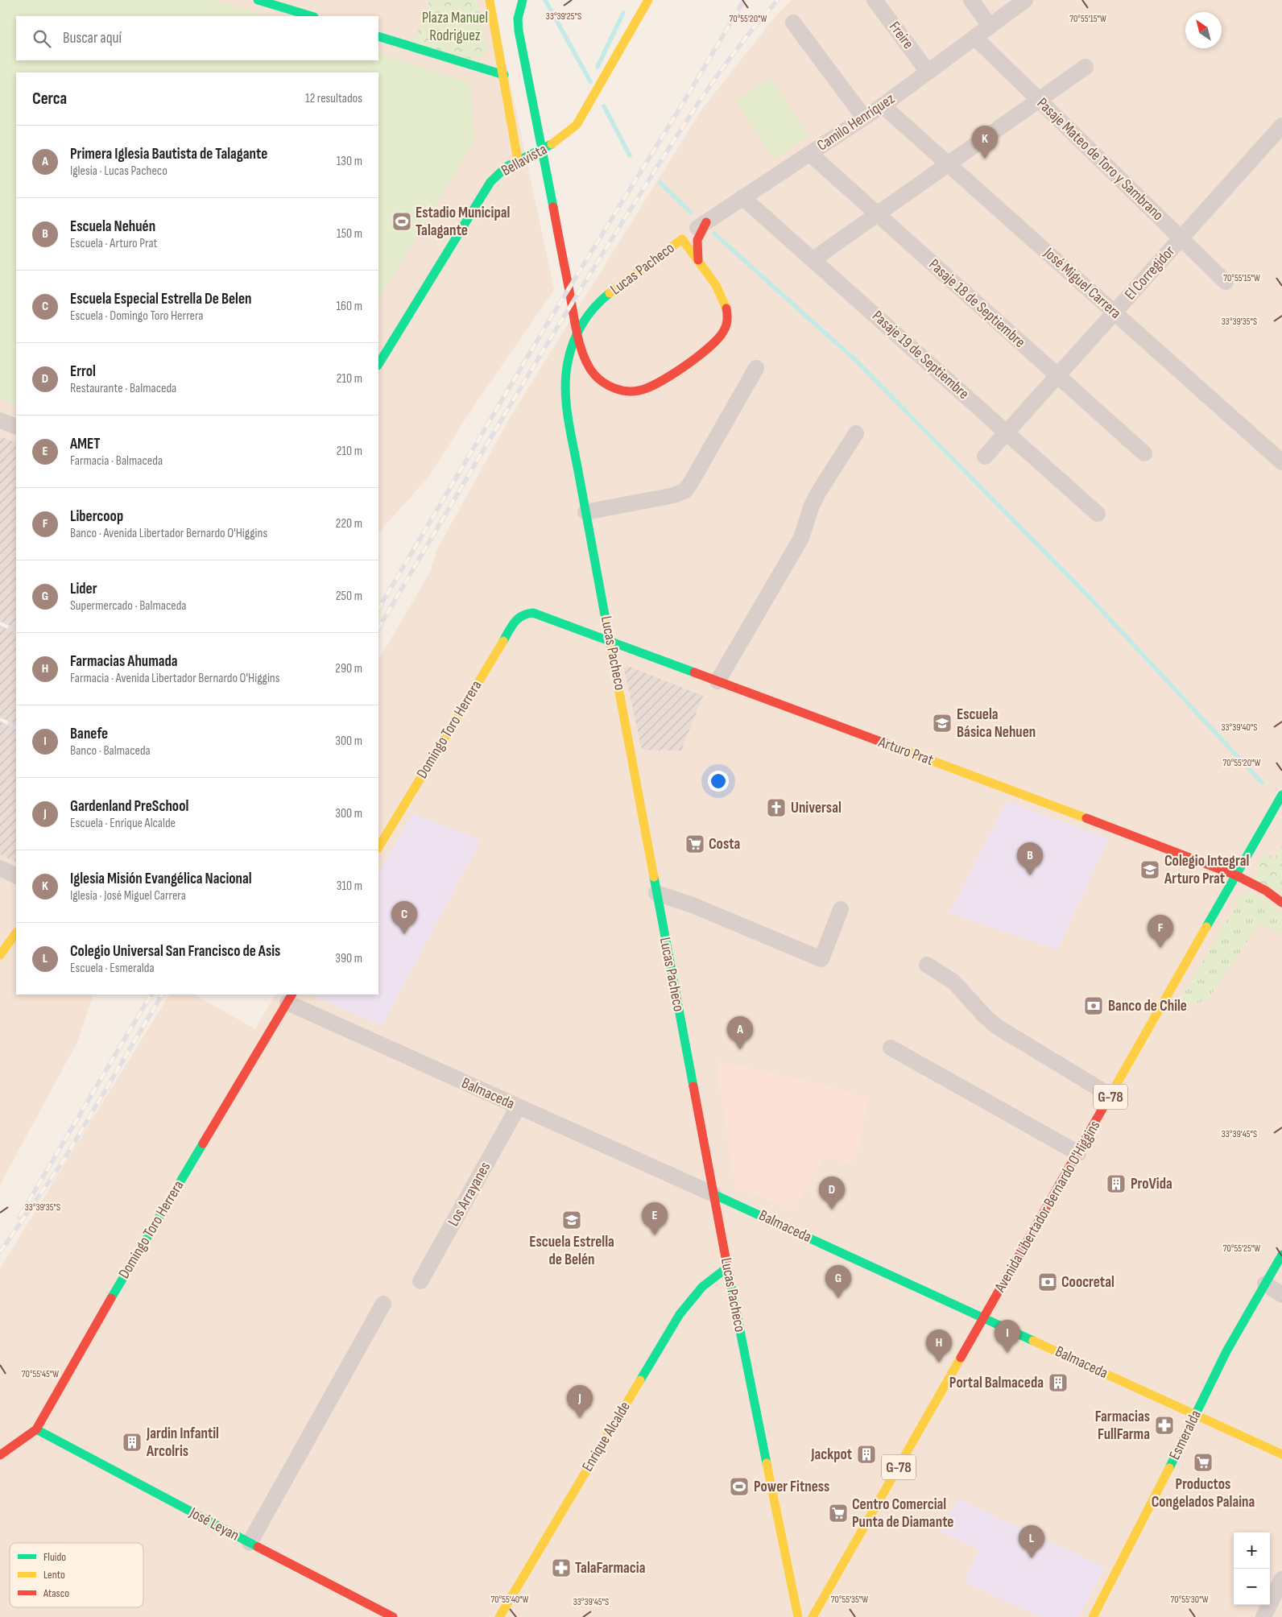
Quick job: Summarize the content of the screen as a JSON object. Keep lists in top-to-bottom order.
{
  "streets": {
    "main road": [
      "Bellavista",
      "Lucas Pacheco",
      "Domingo Toro Herrera",
      "Arturo Prat",
      "Balmaceda",
      "G-78",
      "Avenida Libertador Bernardo O'Higgins",
      "Esmeralda",
      "Enrique Alcalde",
      "José Leyan"
    ],
    "street": [
      "Freire",
      "Camilo Henríquez",
      "Pasaje Mateo de Toro y Sambrano",
      "El Corregidor",
      "José Miguel Carrera",
      "Pasaje 18 de Septiembre",
      "Pasaje 19 de Septiembre",
      "Los Arrayanes"
    ]
  },
  "crossings": [
    ["Freire", "Camilo Henríquez"],
    ["Camilo Henríquez", "Pasaje Mateo de Toro y Sambrano"],
    ["Camilo Henríquez", "Lucas Pacheco"],
    ["Camilo Henríquez", "José Miguel Carrera"],
    ["Camilo Henríquez", "Pasaje 18 de Septiembre"],
    ["Camilo Henríquez", "Pasaje 19 de Septiembre"],
    ["Pasaje Mateo de Toro y Sambrano", "El Corregidor"],
    ["Lucas Pacheco", "Arturo Prat"],
    ["Lucas Pacheco", "Balmaceda"],
    ["Lucas Pacheco", "Enrique Alcalde"],
    ["El Corregidor", "José Miguel Carrera"],
    ["El Corregidor", "Pasaje 18 de Septiembre"],
    ["El Corregidor", "Pasaje 19 de Septiembre"],
    ["Domingo Toro Herrera", "Arturo Prat"],
    ["Domingo Toro Herrera", "Balmaceda"],
    ["Domingo Toro Herrera", "José Leyan"],
    ["Arturo Prat", "Avenida Libertador Bernardo O'Higgins"],
    ["Balmaceda", "Los Arrayanes"],
    ["Balmaceda", "Avenida Libertador Bernardo O'Higgins"],
    ["Balmaceda", "Esmeralda"]
  ],
  "parks": ["Plaza Manuel Rodriguez"],
  "places": {
    "sports": ["Estadio Municipal Talagante", "Power Fitness"],
    "school or university": ["Escuela Básica Nehuen", "Colegio Integral Arturo Prat", "Escuela Estrella de Belén"],
    "church": ["Universal"],
    "supermarket": ["Costa", "Productos Congelados Palaina", "Centro Comercial Punta de Diamante"],
    "bank": ["Banco de Chile", "Coocretal"],
    "building": [
      "ProVida",
      "Portal Balmaceda",
      "Jardin Infantil Arcolris",
      "Jackpot"
    ],
    "pharmacy": ["Farmacias FullFarma", "TalaFarmacia"]
  },
  "legend": ["Fluido", "Lento", "Atasco"],
  "north": "top left",
  "page": {
    "search": "Buscar aquí",
    "heading": ["Cerca", "12 resultados"],
    "list": [
      {
        "mark": "A",
        "name": "Primera Iglesia Bautista de Talagante",
        "note": "Iglesia · Lucas Pacheco",
        "value": "130 m"
      },
      {
        "mark": "B",
        "name": "Escuela Nehuén",
        "note": "Escuela · Arturo Prat",
        "value": "150 m"
      },
      {
        "mark": "C",
        "name": "Escuela Especial Estrella De Belen",
        "note": "Escuela · Domingo Toro Herrera",
        "value": "160 m"
      },
      {
        "mark": "D",
        "name": "Errol",
        "note": "Restaurante · Balmaceda",
        "value": "210 m"
      },
      {
        "mark": "E",
        "name": "AMET",
        "note": "Farmacia · Balmaceda",
        "value": "210 m"
      },
      {
        "mark": "F",
        "name": "Libercoop",
        "note": "Banco · Avenida Libertador Bernardo O'Higgins",
        "value": "220 m"
      },
      {
        "mark": "G",
        "name": "Lider",
        "note": "Supermercado · Balmaceda",
        "value": "250 m"
      },
      {
        "mark": "H",
        "name": "Farmacias Ahumada",
        "note": "Farmacia · Avenida Libertador Bernardo O'Higgins",
        "value": "290 m"
      },
      {
        "mark": "I",
        "name": "Banefe",
        "note": "Banco · Balmaceda",
        "value": "300 m"
      },
      {
        "mark": "J",
        "name": "Gardenland PreSchool",
        "note": "Escuela · Enrique Alcalde",
        "value": "300 m"
      },
      {
        "mark": "K",
        "name": "Iglesia Misión Evangélica Nacional",
        "note": "Iglesia · José Miguel Carrera",
        "value": "310 m"
      },
      {
        "mark": "L",
        "name": "Colegio Universal San Francisco de Asis",
        "note": "Escuela · Esmeralda",
        "value": "390 m"
      }
    ],
    "pins": [
      "K",
      "B",
      "C",
      "F",
      "A",
      "D",
      "E",
      "G",
      "I",
      "H",
      "J",
      "L"
    ],
    "map_buttons": ["+", "−"]
  },
  "coordinates": [
    "33°39'25\"S",
    "70°55'20\"W",
    "70°55'15\"W",
    "33°39'35\"S",
    "33°39'40\"S",
    "33°39'45\"S",
    "70°55'25\"W",
    "70°55'45\"W",
    "70°55'40\"W",
    "70°55'35\"W",
    "70°55'30\"W"
  ]
}
